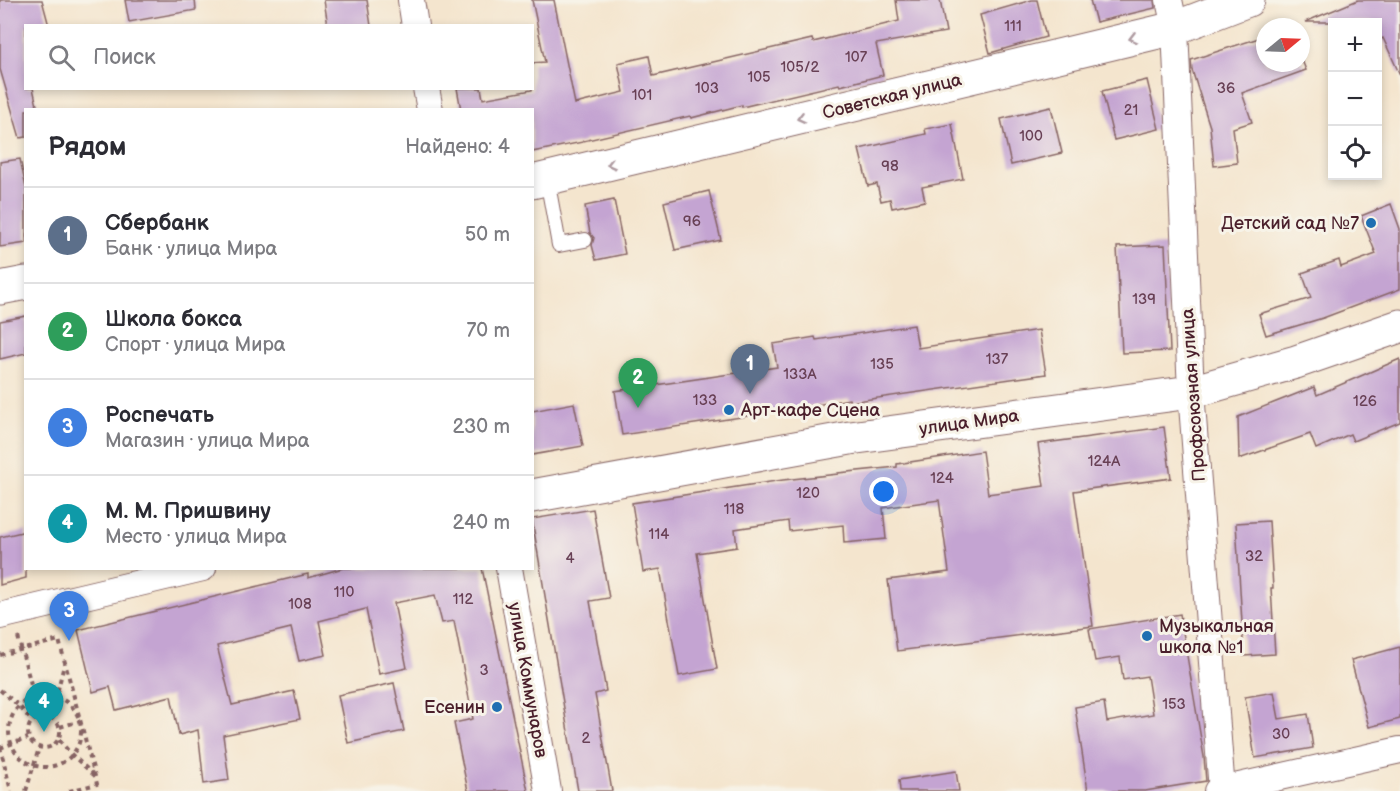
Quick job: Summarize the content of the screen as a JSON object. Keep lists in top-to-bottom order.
{
  "streets": {
    "street": [
      "Советская улица",
      "Профсоюзная улица",
      "улица Мира",
      "улица Коммунаров"
    ]
  },
  "crossings": [
    ["Советская улица", "Профсоюзная улица"],
    ["Профсоюзная улица", "улица Мира"]
  ],
  "one_way": ["Советская улица"],
  "places": [
    "Детский сад №7",
    "Арт-кафе Сцена",
    "Музыкальная школа №1",
    "Есенин"
  ],
  "house_numbers": [
    "111",
    "107",
    "105/2",
    "105",
    "103",
    "36",
    "101",
    "21",
    "100",
    "98",
    "96",
    "139",
    "137",
    "135",
    "133А",
    "133",
    "126",
    "124А",
    "124",
    "120",
    "118",
    "114",
    "32",
    "4",
    "110",
    "112",
    "108",
    "3",
    "153",
    "30",
    "2"
  ],
  "north": "right",
  "page": {
    "map_buttons": ["+", "−"],
    "search": "Поиск",
    "heading": ["Рядом", "Найдено: 4"],
    "list": [
      {
        "mark": "1",
        "name": "Сбербанк",
        "note": "Банк · улица Мира",
        "value": "50 m"
      },
      {
        "mark": "2",
        "name": "Школа бокса",
        "note": "Спорт · улица Мира",
        "value": "70 m"
      },
      {
        "mark": "3",
        "name": "Роспечать",
        "note": "Магазин · улица Мира",
        "value": "230 m"
      },
      {
        "mark": "4",
        "name": "М. М. Пришвину",
        "note": "Место · улица Мира",
        "value": "240 m"
      }
    ],
    "pins": [
      "1",
      "2",
      "3",
      "4"
    ]
  }
}
